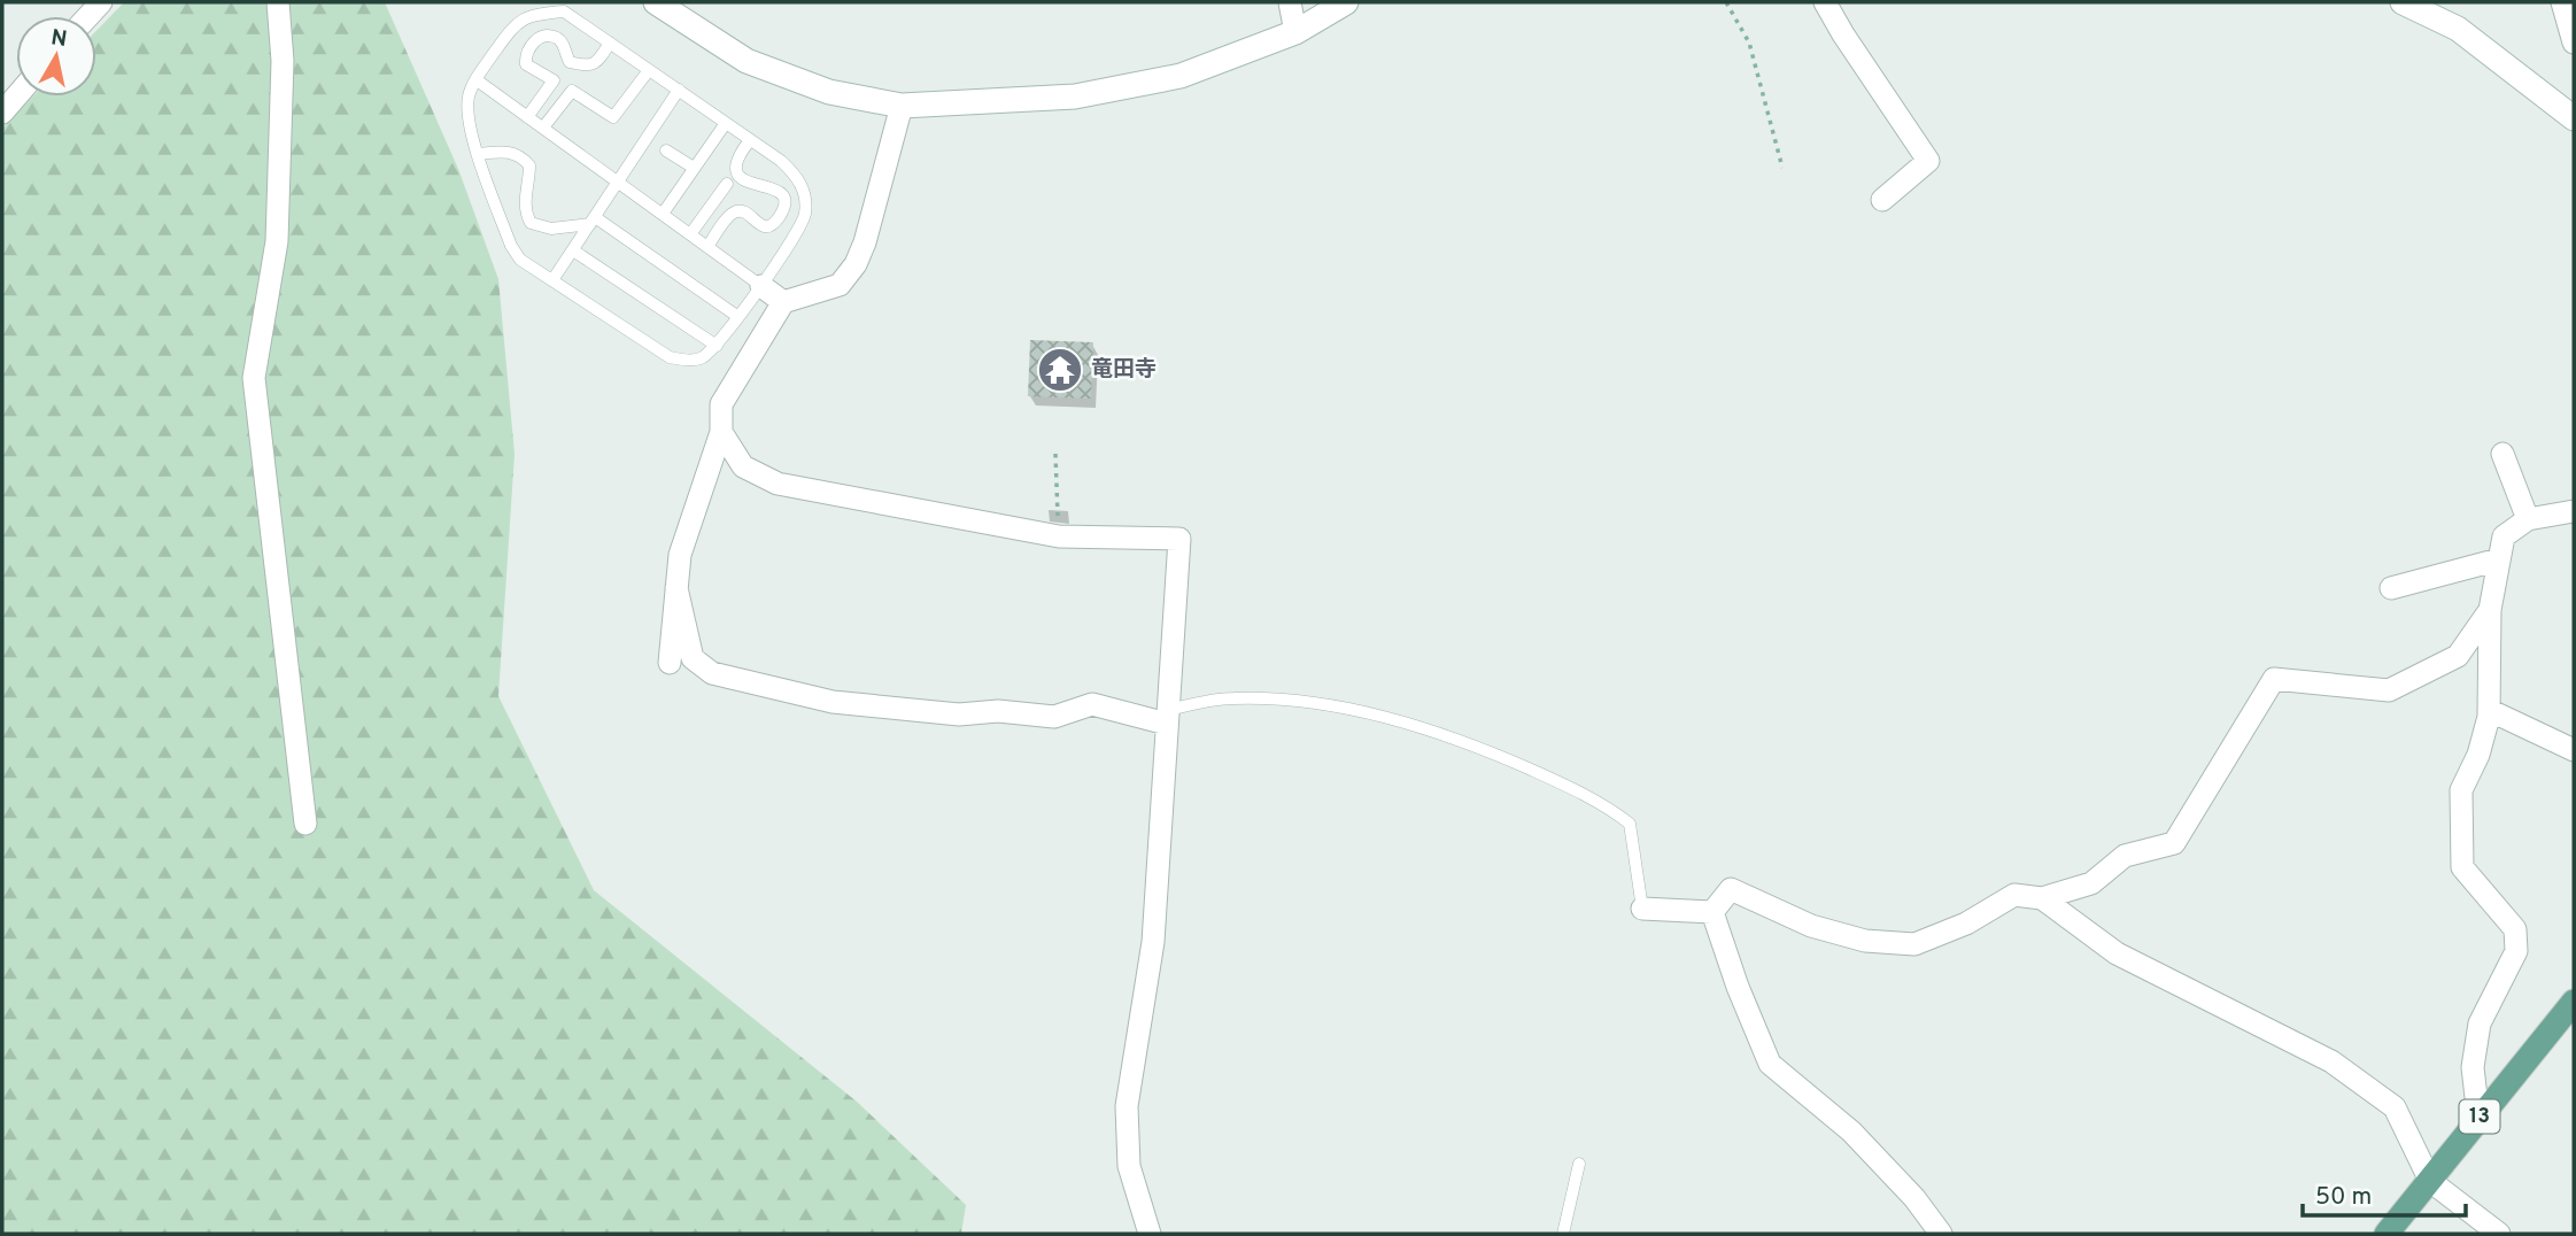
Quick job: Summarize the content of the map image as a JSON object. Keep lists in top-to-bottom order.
{
  "streets": {
    "main road": ["13"]
  },
  "places": {
    "temple": ["竜田寺"]
  },
  "scale_bar": "50 m",
  "north": "top"
}
